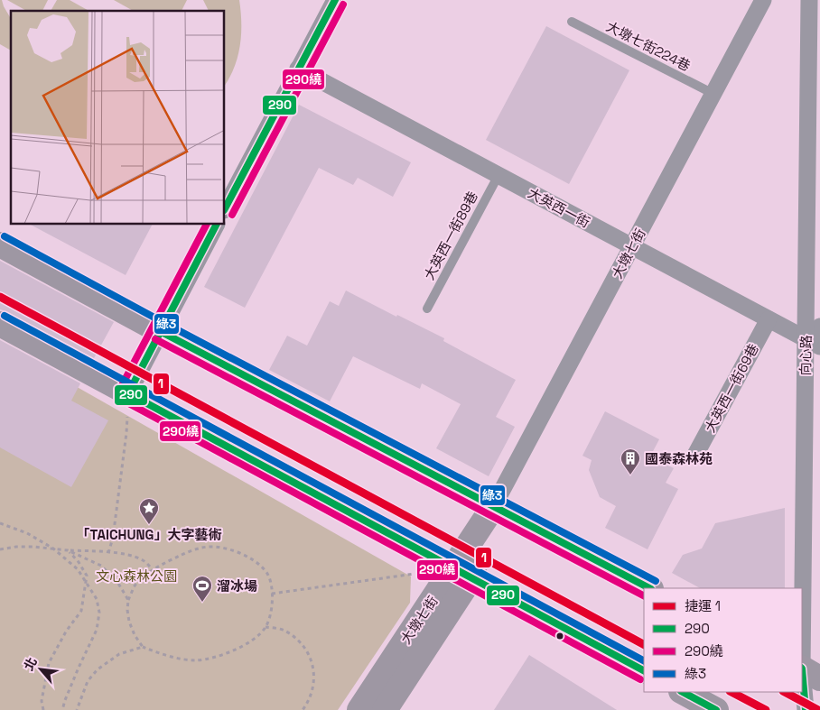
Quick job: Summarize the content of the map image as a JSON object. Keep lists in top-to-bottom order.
{
  "streets": {
    "main road": ["大墩七街"],
    "street": ["大英西一街", "向心路", "大英西一街69巷"],
    "lane": ["大墩七街224巷", "大英西一街89巷"]
  },
  "crossings": [
    ["大墩七街224巷", "大墩七街"],
    ["大英西一街", "大英西一街89巷"],
    ["大英西一街", "大墩七街"],
    ["大英西一街", "向心路"],
    ["大英西一街", "大英西一街69巷"]
  ],
  "parks": ["文心森林公園"],
  "places": {
    "building": ["國泰森林苑"],
    "place": ["「TAICHUNG」大字藝術"],
    "sports": ["溜冰場"]
  },
  "lines": [
    "transit line 290",
    "transit line 290繞",
    "transit line 綠3",
    "metro line 1"
  ],
  "legend": [
    "捷運 1",
    "290",
    "290繞",
    "綠3"
  ],
  "north": "top left"
}
